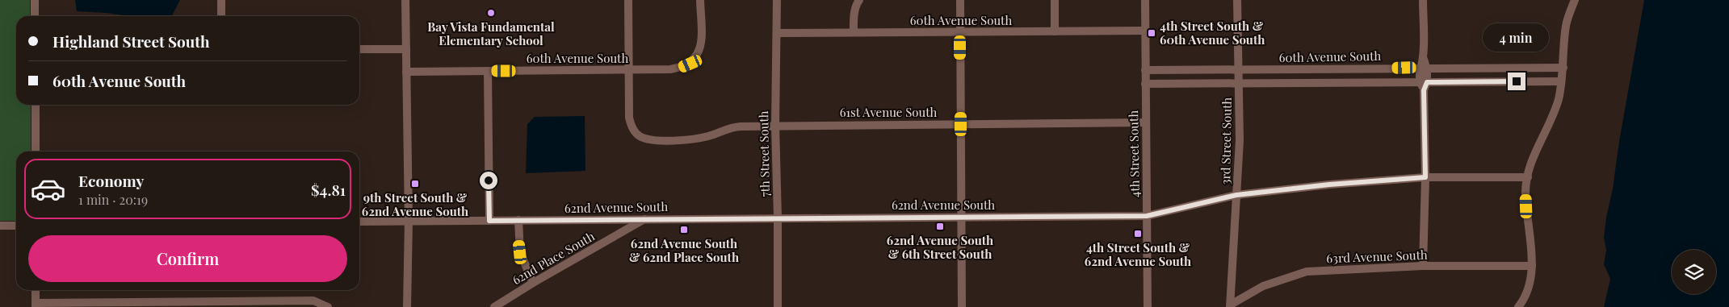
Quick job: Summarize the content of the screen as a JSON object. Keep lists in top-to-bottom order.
{
  "streets": {
    "street": [
      "60th Avenue South",
      "61st Avenue South",
      "3rd Street South",
      "7th Street South",
      "4th Street South",
      "62nd Avenue South",
      "63rd Avenue South",
      "62nd Place South"
    ]
  },
  "crossings": [
    ["60th Avenue South", "61st Avenue South"],
    ["60th Avenue South", "3rd Street South"],
    ["60th Avenue South", "7th Street South"],
    ["60th Avenue South", "4th Street South"],
    ["61st Avenue South", "7th Street South"],
    ["61st Avenue South", "4th Street South"],
    ["3rd Street South", "62nd Avenue South"],
    ["3rd Street South", "63rd Avenue South"],
    ["7th Street South", "62nd Avenue South"],
    ["4th Street South", "62nd Avenue South"],
    ["62nd Avenue South", "62nd Place South"]
  ],
  "places": {
    "other": ["Bay Vista Fundamental Elementary School"],
    "transit": [
      "4th Street South & 60th Avenue South",
      "9th Street South & 62nd Avenue South",
      "62nd Avenue South & 6th Street South",
      "62nd Avenue South & 62nd Place South",
      "4th Street South & 62nd Avenue South"
    ]
  },
  "page": {
    "banner": ["Highland Street South", "60th Avenue South"],
    "bubble": "4 min",
    "list": [
      {
        "name": "Economy",
        "note": "1 min · 20:19",
        "value": "$4.81"
      }
    ],
    "buttons": "Confirm"
  }
}
